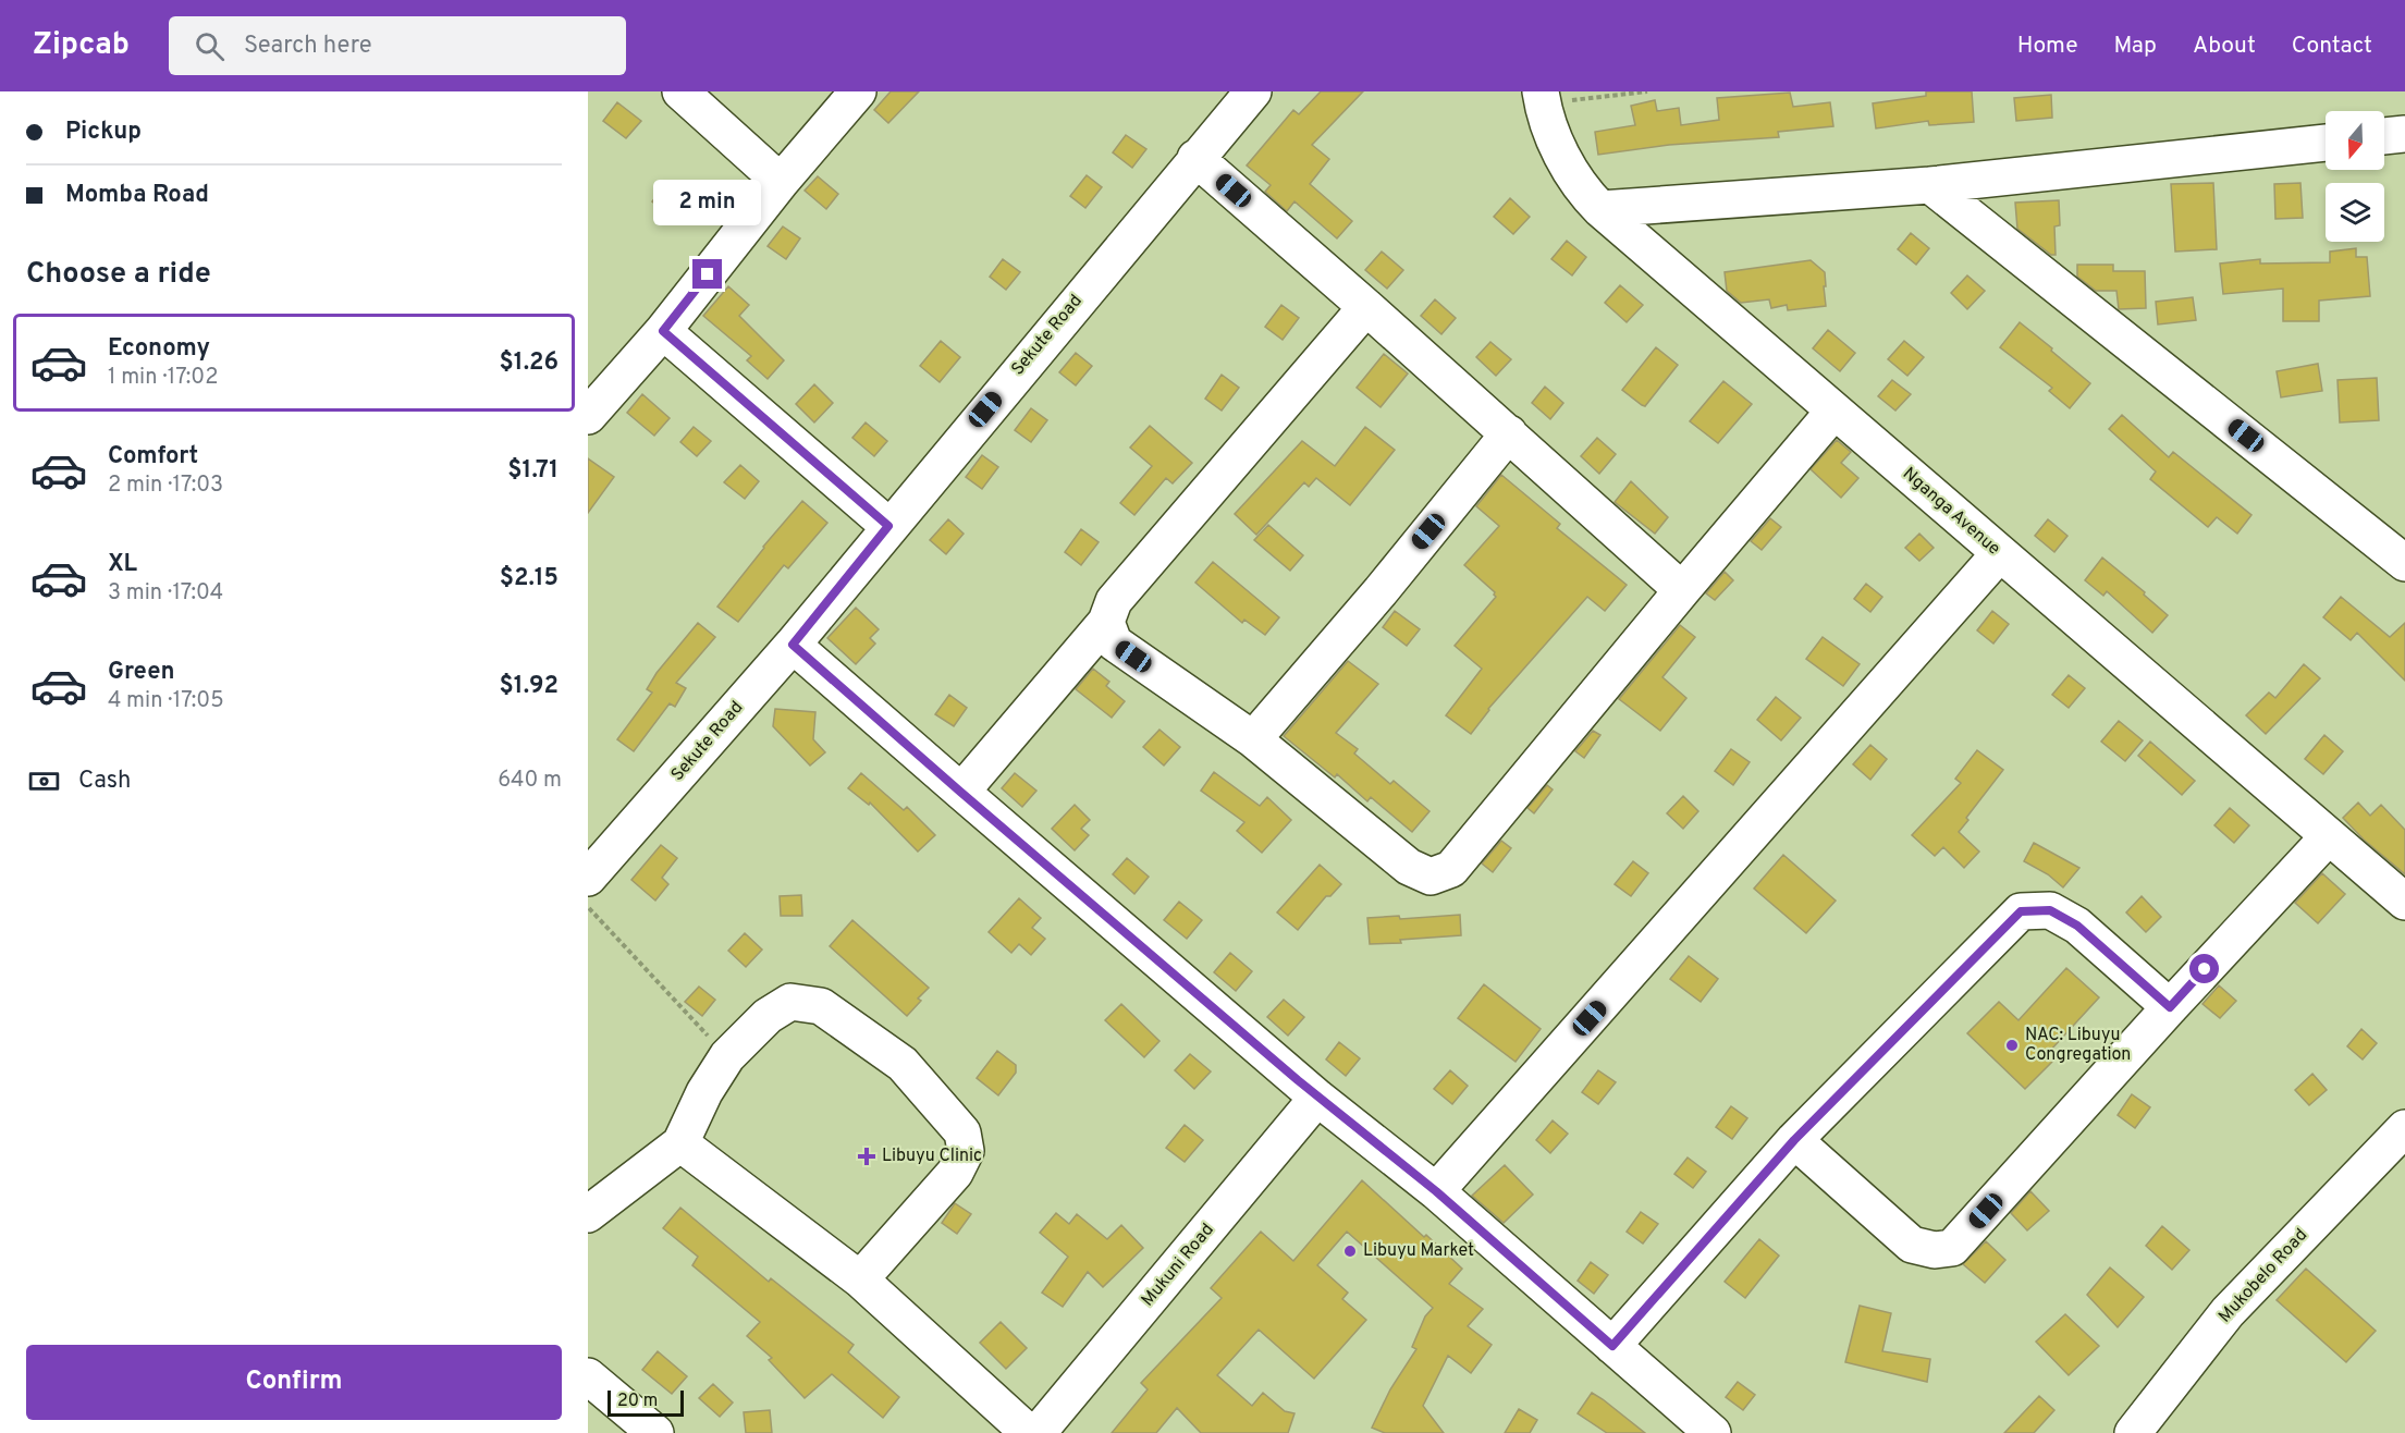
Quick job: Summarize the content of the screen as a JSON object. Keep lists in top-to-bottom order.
{
  "streets": {
    "street": [
      "Sekute Road",
      "Nganga Avenue",
      "Mukuni Road",
      "Mukobelo Road"
    ]
  },
  "places": {
    "other": ["NAC: Libuyu Congregation", "Libuyu Market"],
    "health": ["Libuyu Clinic"]
  },
  "scale_bar": "20 m",
  "north": "bottom",
  "page": {
    "header": "Zipcab",
    "search": "Search here",
    "nav": [
      "Home",
      "Map",
      "About",
      "Contact"
    ],
    "banner": ["Pickup", "Momba Road"],
    "bubble": "2 min",
    "heading": "Choose a ride",
    "list": [
      {
        "name": "Economy",
        "note": "1 min · 17:02",
        "value": "$1.26"
      },
      {
        "name": "Comfort",
        "note": "2 min · 17:03",
        "value": "$1.71"
      },
      {
        "name": "XL",
        "note": "3 min · 17:04",
        "value": "$2.15"
      },
      {
        "name": "Green",
        "note": "4 min · 17:05",
        "value": "$1.92"
      }
    ],
    "pay": ["Cash", "640 m"],
    "buttons": "Confirm",
    "scale": "20 m"
  }
}
